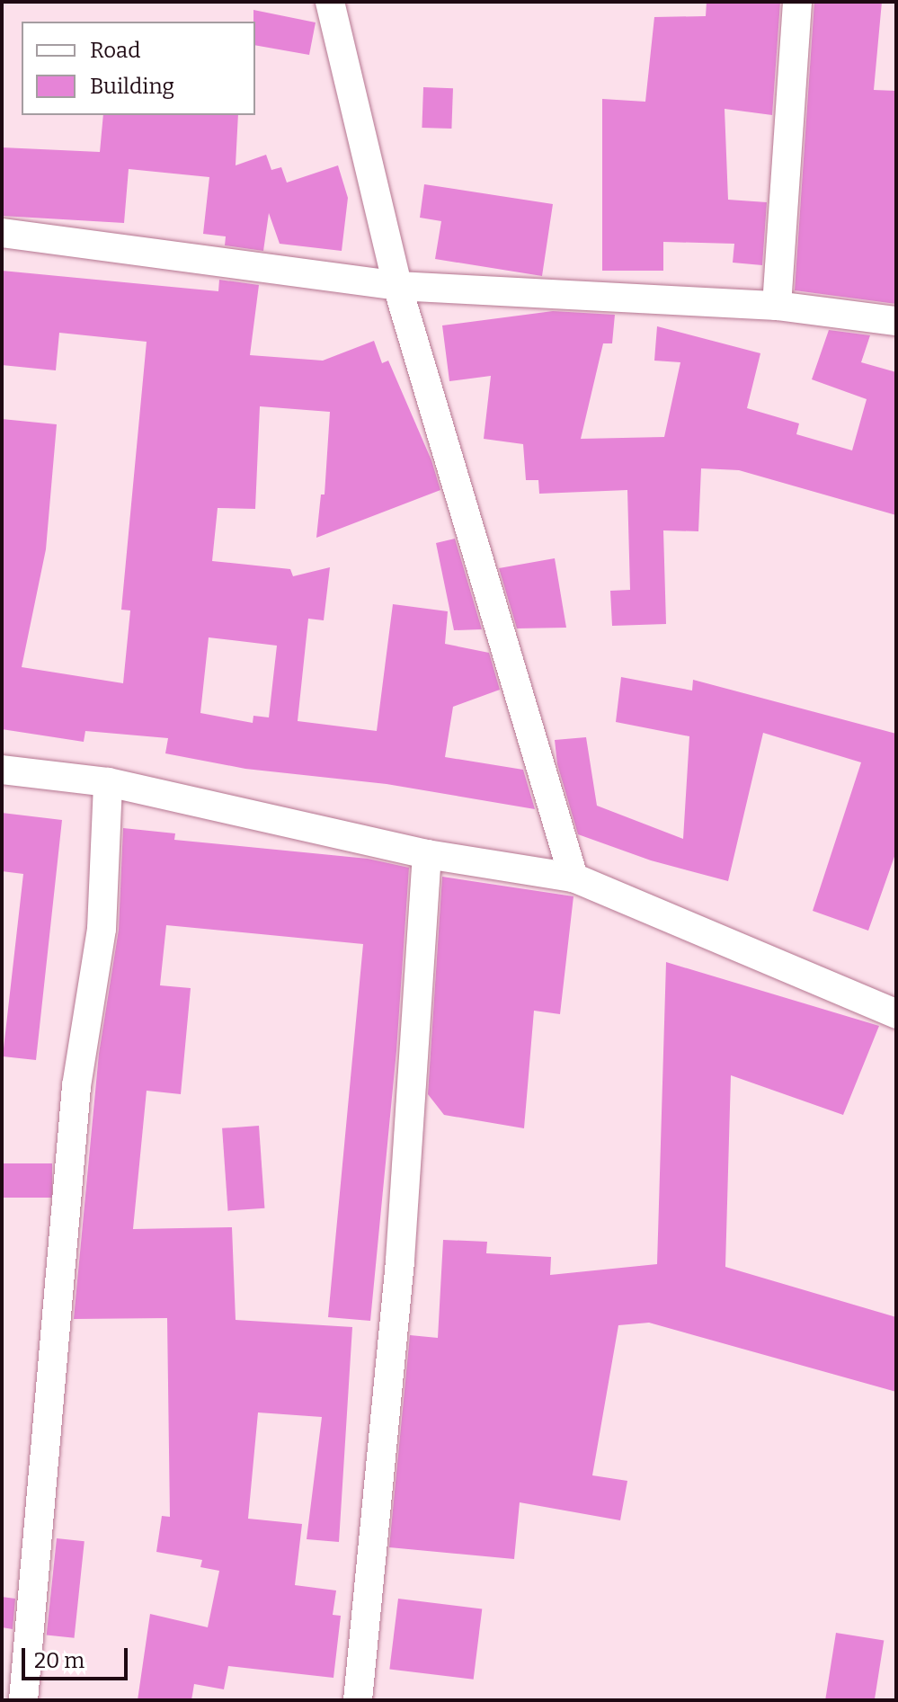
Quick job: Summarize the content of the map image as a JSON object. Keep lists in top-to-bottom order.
{
  "legend": ["Road", "Building"],
  "scale_bar": "20 m"
}
